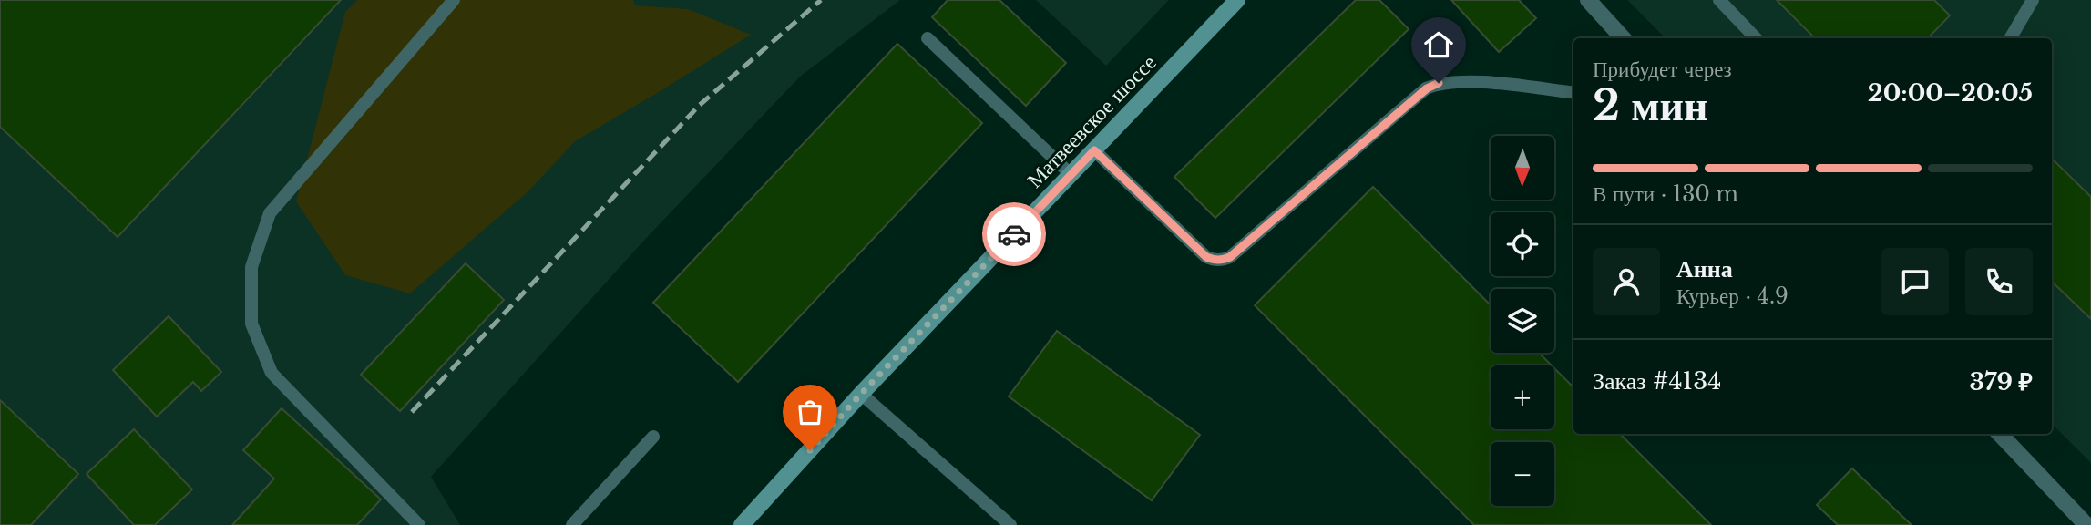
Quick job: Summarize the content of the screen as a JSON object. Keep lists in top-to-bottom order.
{
  "streets": {
    "main road": ["Матвеевское шоссе"]
  },
  "north": "bottom",
  "page": {
    "heading": ["2 мин", "Прибудет через", "20:00–20:05"],
    "panel": [
      "Анна",
      "Курьер · 4.9",
      "Заказ #4134",
      "379 ₽"
    ],
    "map_buttons": ["+", "−"],
    "bar": "В пути · 130 m"
  }
}
